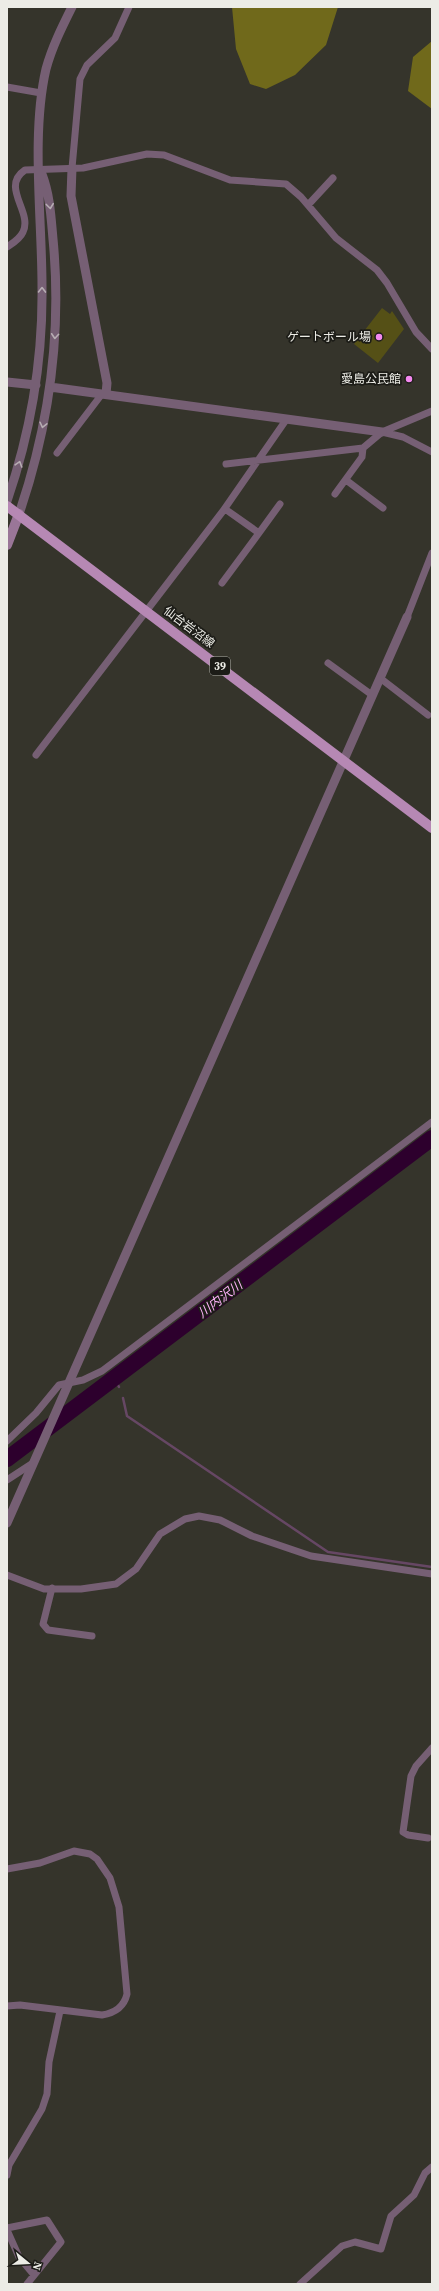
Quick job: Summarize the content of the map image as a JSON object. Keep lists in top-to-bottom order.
{
  "streets": {
    "main road": ["仙台岩沼線", "39"]
  },
  "water": ["川内沢川"],
  "places": ["ゲートボール場", "愛島公民館"],
  "north": "right"
}
